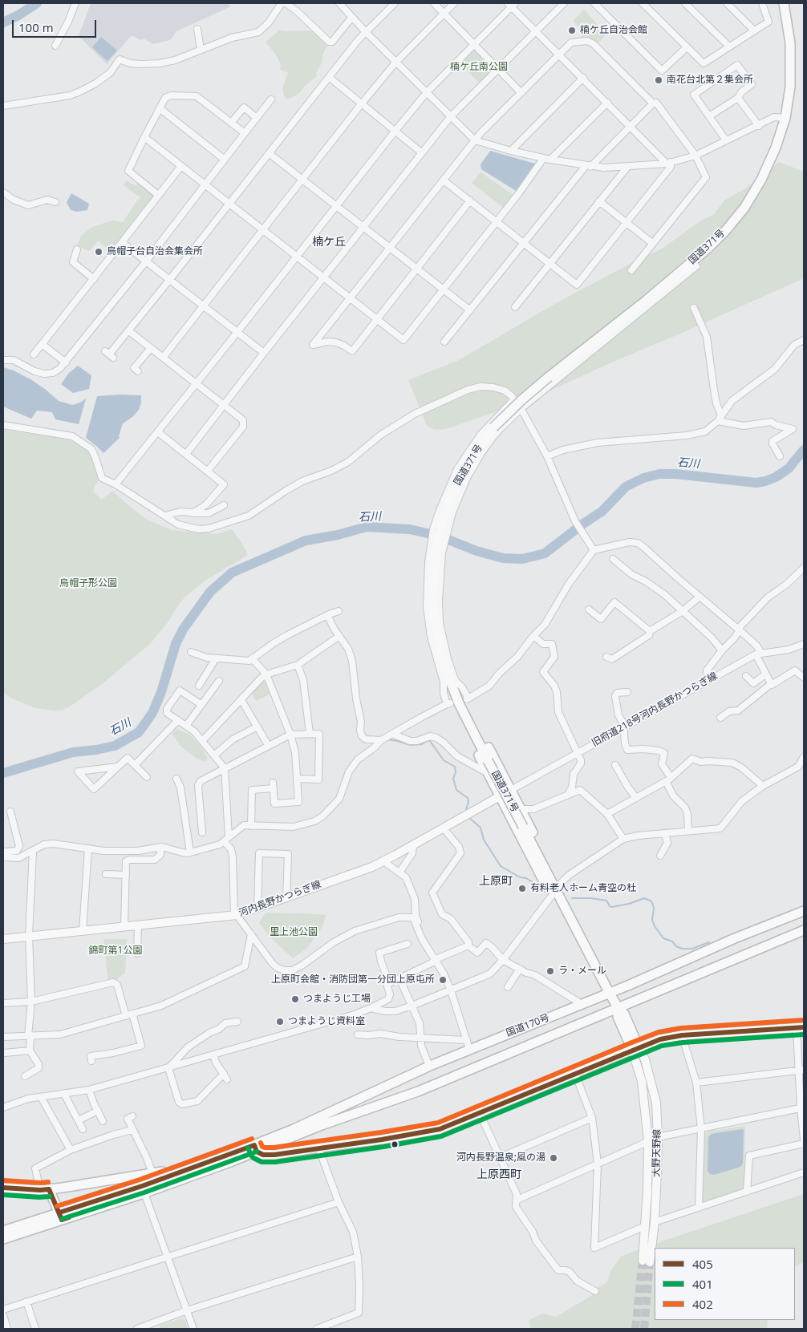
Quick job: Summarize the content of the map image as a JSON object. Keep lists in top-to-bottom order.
{
  "streets": {
    "highway": ["国道371号", "国道170号"],
    "main road": ["河内長野かつらぎ線", "大野天野線"],
    "street": ["旧府道218号河内長野かつらぎ線"]
  },
  "crossings": [
    ["国道371号", "国道170号"],
    ["国道371号", "大野天野線"],
    ["旧府道218号河内長野かつらぎ線", "河内長野かつらぎ線"],
    ["国道170号", "大野天野線"]
  ],
  "districts": ["楠ケ丘", "上原町", "上原西町"],
  "water": ["石川"],
  "parks": [
    "楠ケ丘南公園",
    "烏帽子形公園",
    "里上池公園",
    "錦町第1公園"
  ],
  "places": [
    "楠ケ丘自治会館",
    "南花台北第２集会所",
    "烏帽子台自治会集会所",
    "有料老人ホーム青空の杜",
    "ラ・メール",
    "上原町会館・消防団第一分団上原屯所",
    "つまようじ工場",
    "つまようじ資料室",
    "河内長野温泉;風の湯"
  ],
  "lines": ["transit line 402", "transit line 405", "transit line 401"],
  "legend": ["405", "401", "402"],
  "scale_bar": "100 m"
}
